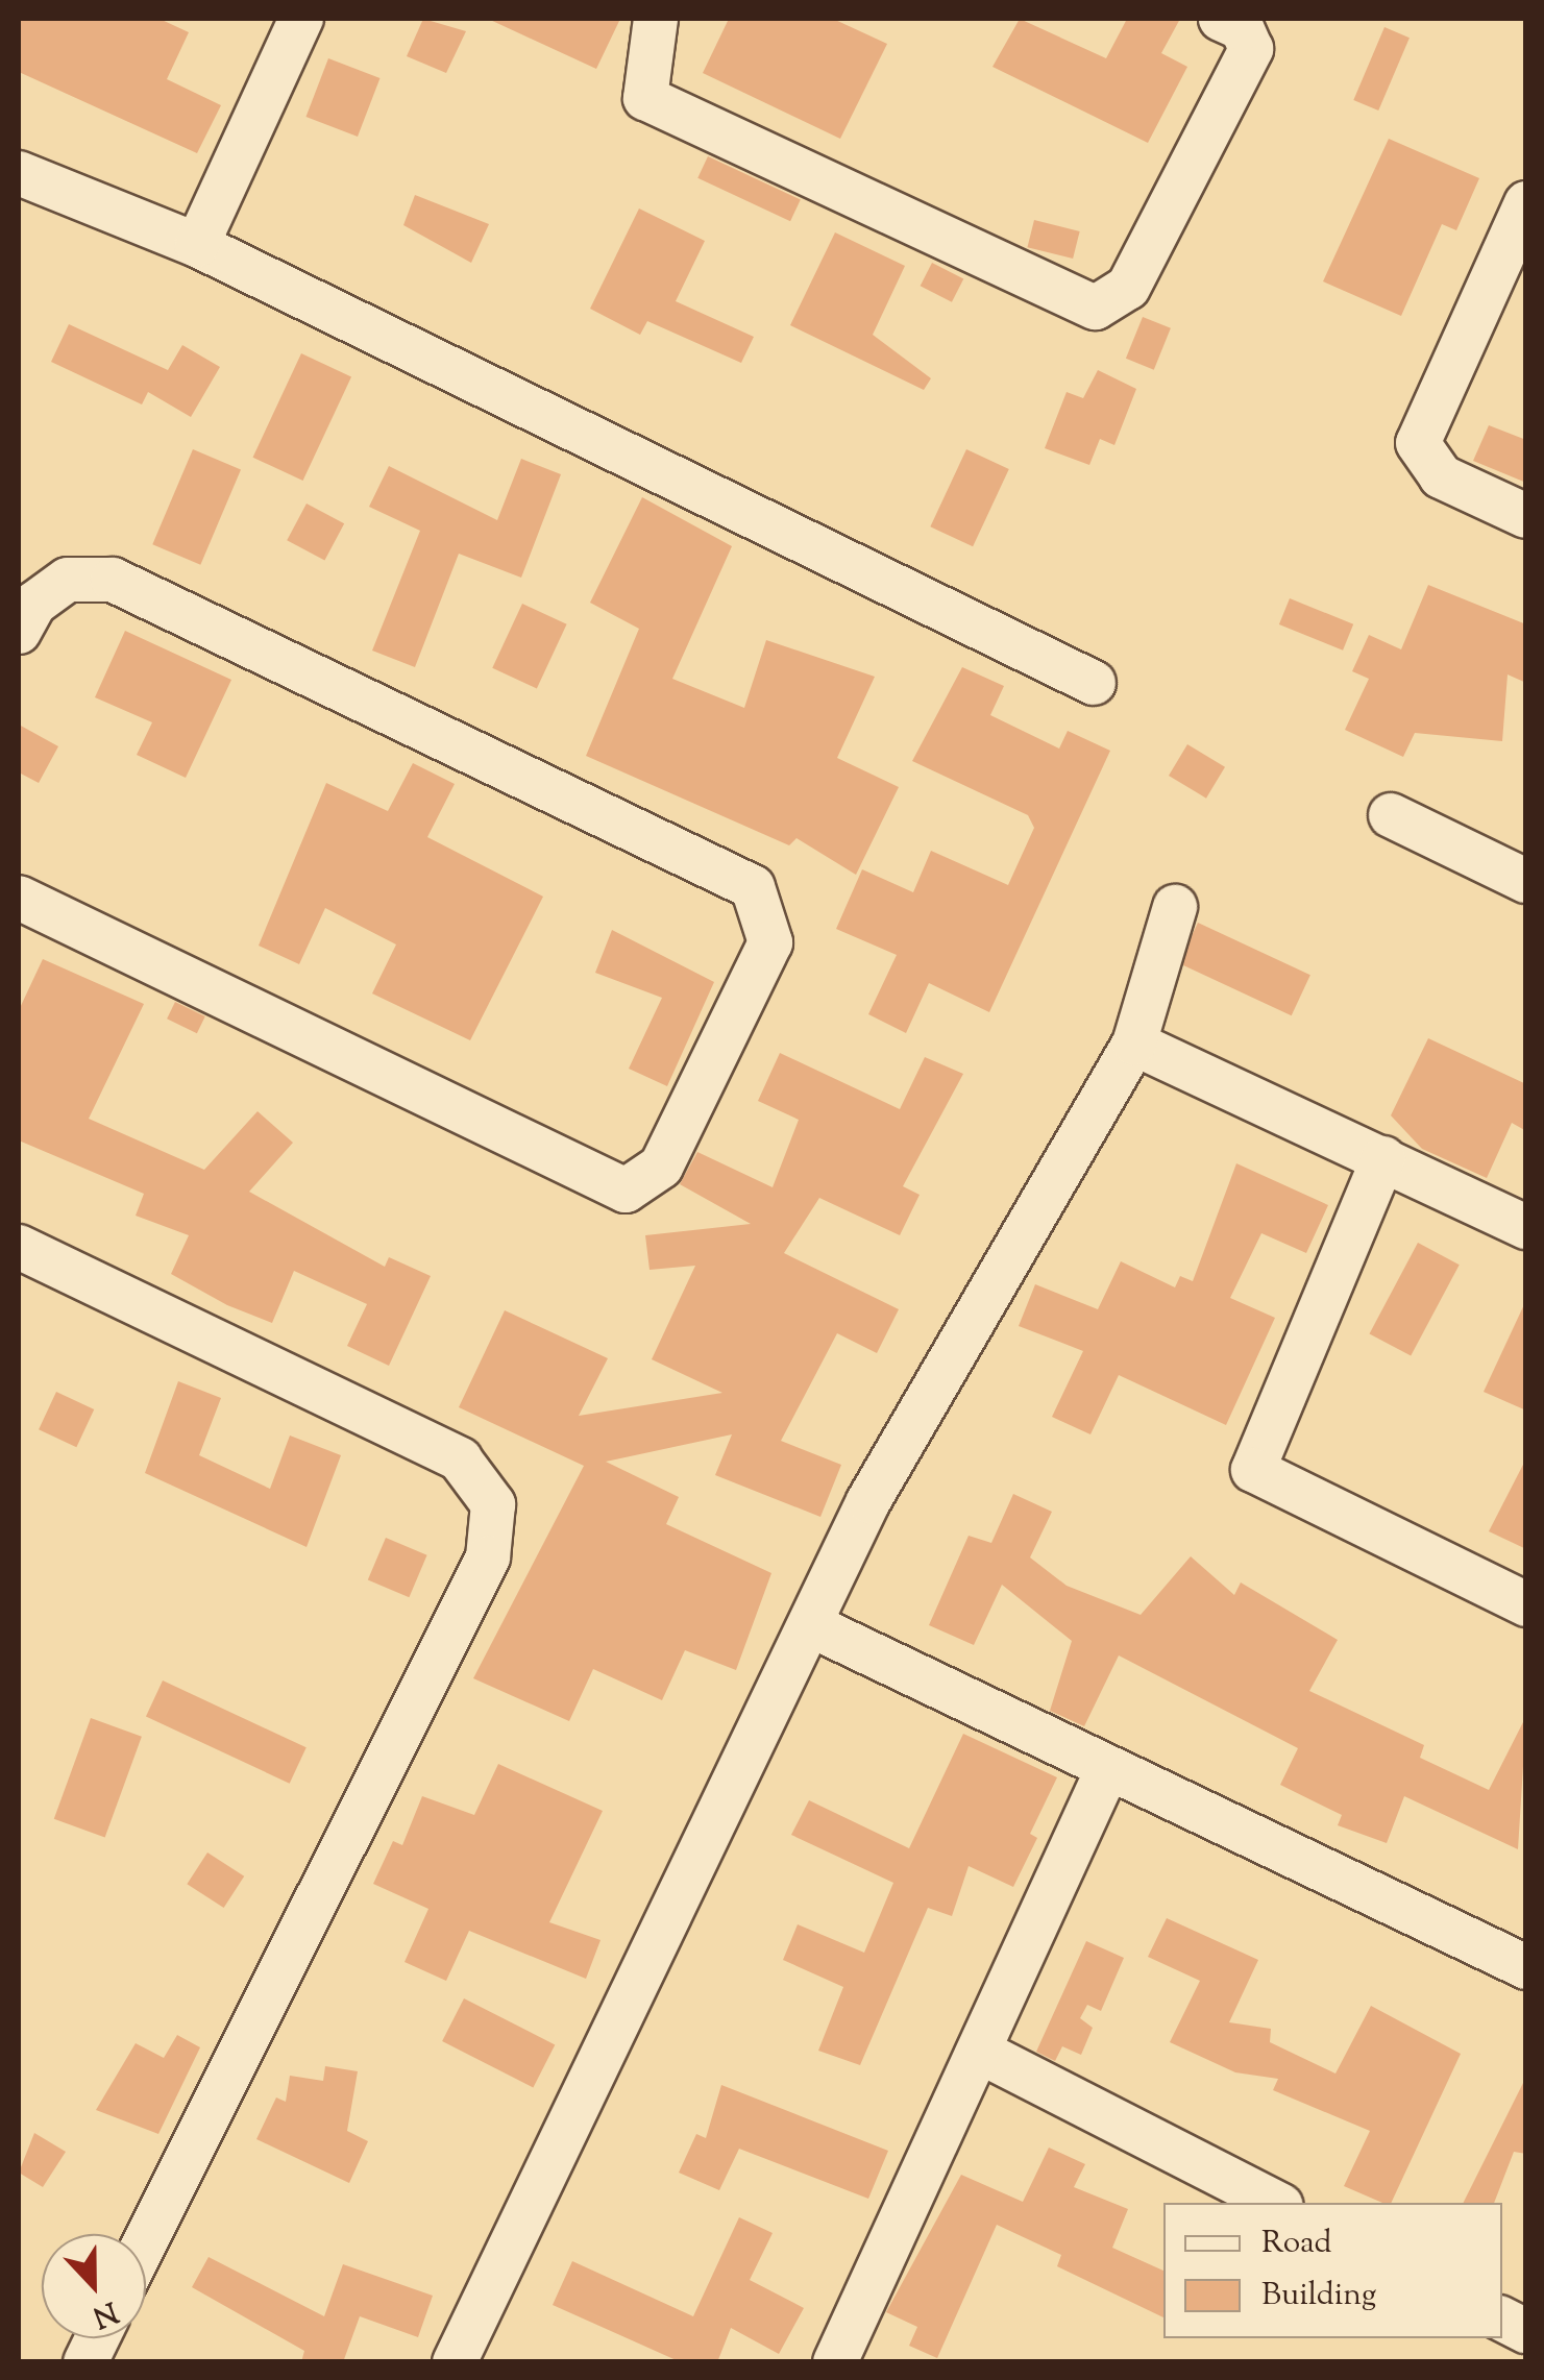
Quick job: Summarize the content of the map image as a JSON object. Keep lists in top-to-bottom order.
{
  "legend": ["Road", "Building"],
  "north": "bottom"
}
